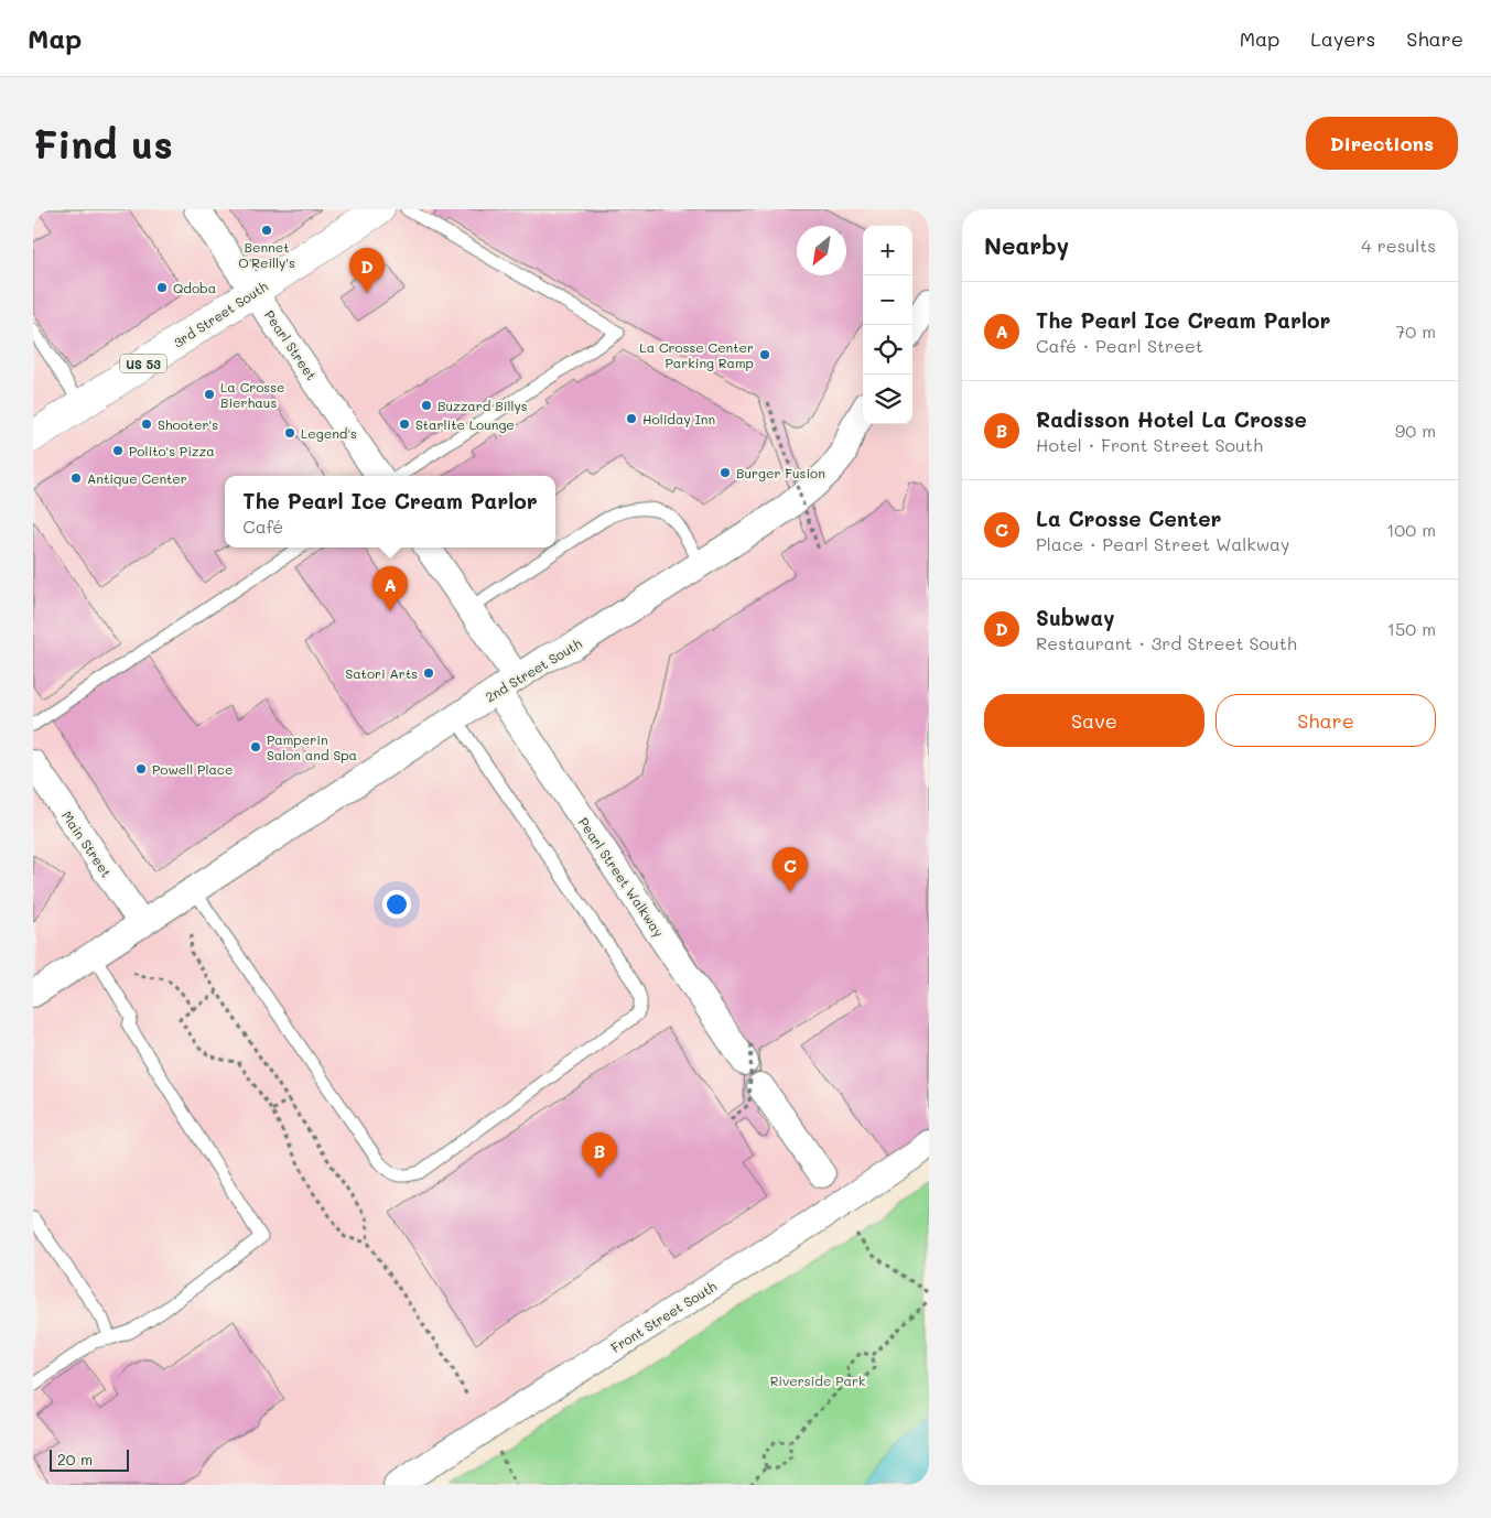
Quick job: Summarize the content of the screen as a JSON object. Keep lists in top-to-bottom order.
{
  "streets": {
    "highway": ["3rd Street South", "US 53"],
    "street": [
      "Pearl Street",
      "2nd Street South",
      "Main Street",
      "Pearl Street Walkway",
      "Front Street South"
    ]
  },
  "crossings": [
    ["3rd Street South", "Pearl Street"],
    ["2nd Street South", "Main Street"],
    ["2nd Street South", "Pearl Street Walkway"]
  ],
  "parks": ["Riverside Park"],
  "places": [
    "Bennet O'Reilly's",
    "Qdoba",
    "La Crosse Center Parking Ramp",
    "La Crosse Bierhaus",
    "Buzzard Billys",
    "Holiday Inn",
    "Shooter's",
    "Starlite Lounge",
    "Legend's",
    "Polito's Pizza",
    "Burger Fusion",
    "Antique Center",
    "Satori Arts",
    "Pamperin Salon and Spa",
    "Powell Place"
  ],
  "scale_bar": "20 m",
  "north": "bottom left",
  "page": {
    "header": "Map",
    "nav": ["Map", "Layers", "Share"],
    "buttons": [
      "Directions",
      ["Save", "Share"]
    ],
    "title": "Find us",
    "heading": ["Nearby", "4 results"],
    "map_buttons": ["+", "−"],
    "pins": [
      "D",
      "A",
      "C",
      "B"
    ],
    "list": [
      {
        "mark": "A",
        "name": "The Pearl Ice Cream Parlor",
        "note": "Café · Pearl Street",
        "value": "70 m"
      },
      {
        "mark": "B",
        "name": "Radisson Hotel La Crosse",
        "note": "Hotel · Front Street South",
        "value": "90 m"
      },
      {
        "mark": "C",
        "name": "La Crosse Center",
        "note": "Place · Pearl Street Walkway",
        "value": "100 m"
      },
      {
        "mark": "D",
        "name": "Subway",
        "note": "Restaurant · 3rd Street South",
        "value": "150 m"
      }
    ],
    "popup": ["The Pearl Ice Cream Parlor", "Café"],
    "scale": "20 m"
  }
}
